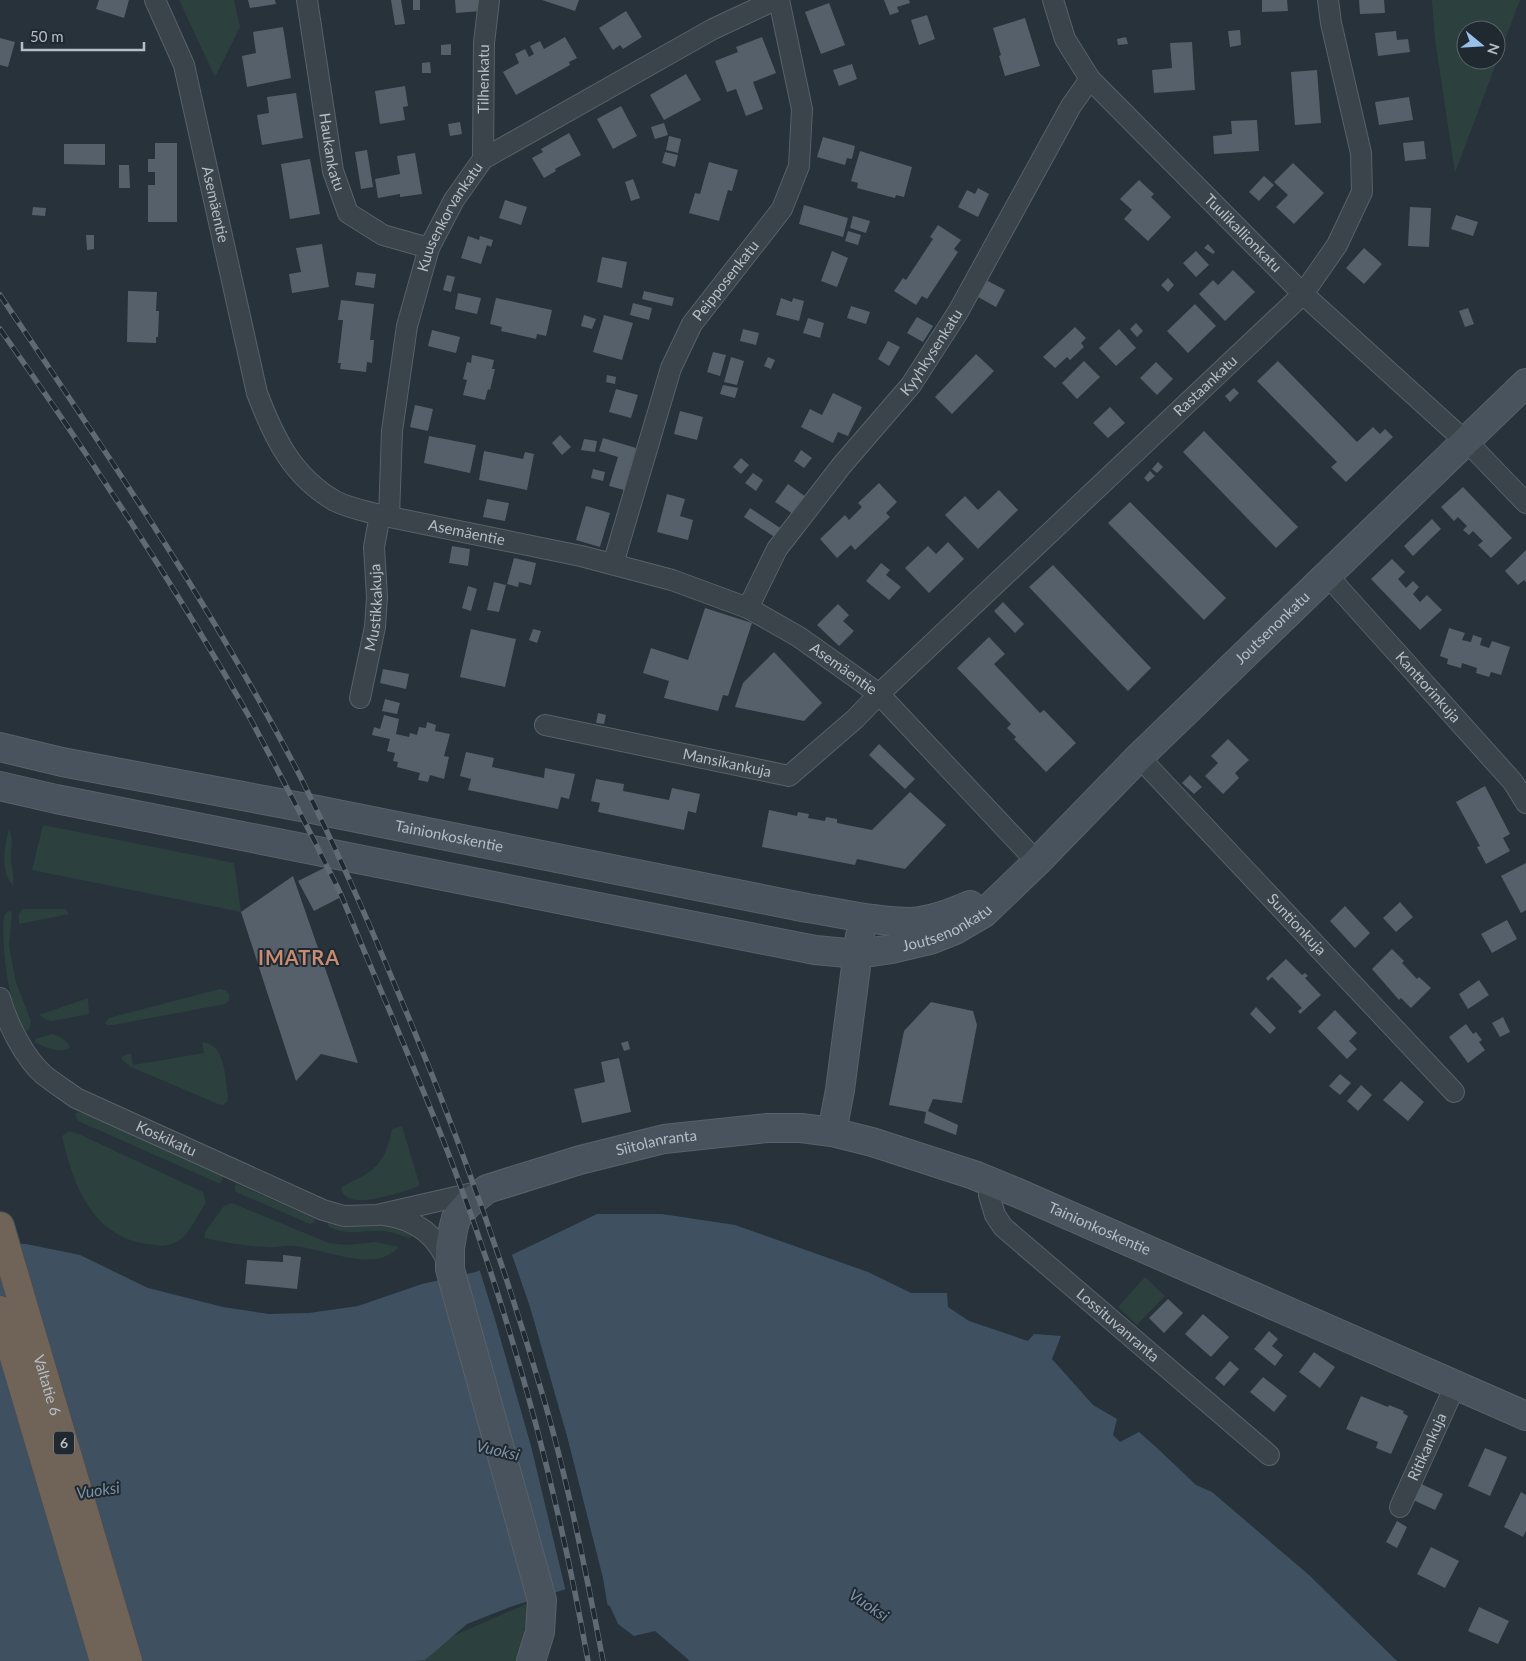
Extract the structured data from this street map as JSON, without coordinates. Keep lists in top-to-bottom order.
{
  "streets": {
    "highway": ["Valtatie 6", "6"],
    "main road": ["Joutsenonkatu", "Tainionkoskentie", "Siitolanranta"],
    "street": [
      "Tilhenkatu",
      "Haukankatu",
      "Asemäentie",
      "Kuusenkorvankatu",
      "Tuulikallionkatu",
      "Peipposenkatu",
      "Kyyhkysenkatu",
      "Rastaankatu",
      "Mustikkakuja",
      "Kanttorinkuja",
      "Mansikankuja",
      "Suntionkuja",
      "Koskikatu",
      "Lossituvanranta",
      "Ritikankuja"
    ]
  },
  "crossings": [
    ["Tilhenkatu", "Kuusenkorvankatu"],
    ["Haukankatu", "Kuusenkorvankatu"],
    ["Asemäentie", "Kuusenkorvankatu"],
    ["Asemäentie", "Peipposenkatu"],
    ["Asemäentie", "Kyyhkysenkatu"],
    ["Asemäentie", "Rastaankatu"],
    ["Asemäentie", "Mustikkakuja"],
    ["Asemäentie", "Joutsenonkatu"],
    ["Asemäentie", "Mansikankuja"],
    ["Kuusenkorvankatu", "Mustikkakuja"],
    ["Tuulikallionkatu", "Kyyhkysenkatu"],
    ["Tuulikallionkatu", "Rastaankatu"],
    ["Tuulikallionkatu", "Joutsenonkatu"],
    ["Rastaankatu", "Mansikankuja"],
    ["Joutsenonkatu", "Kanttorinkuja"],
    ["Joutsenonkatu", "Tainionkoskentie"],
    ["Joutsenonkatu", "Suntionkuja"],
    ["Tainionkoskentie", "Siitolanranta"],
    ["Tainionkoskentie", "Lossituvanranta"],
    ["Tainionkoskentie", "Ritikankuja"],
    ["Koskikatu", "Siitolanranta"]
  ],
  "districts": ["IMATRA"],
  "water": ["Vuoksi"],
  "scale_bar": "50 m",
  "north": "right"
}
